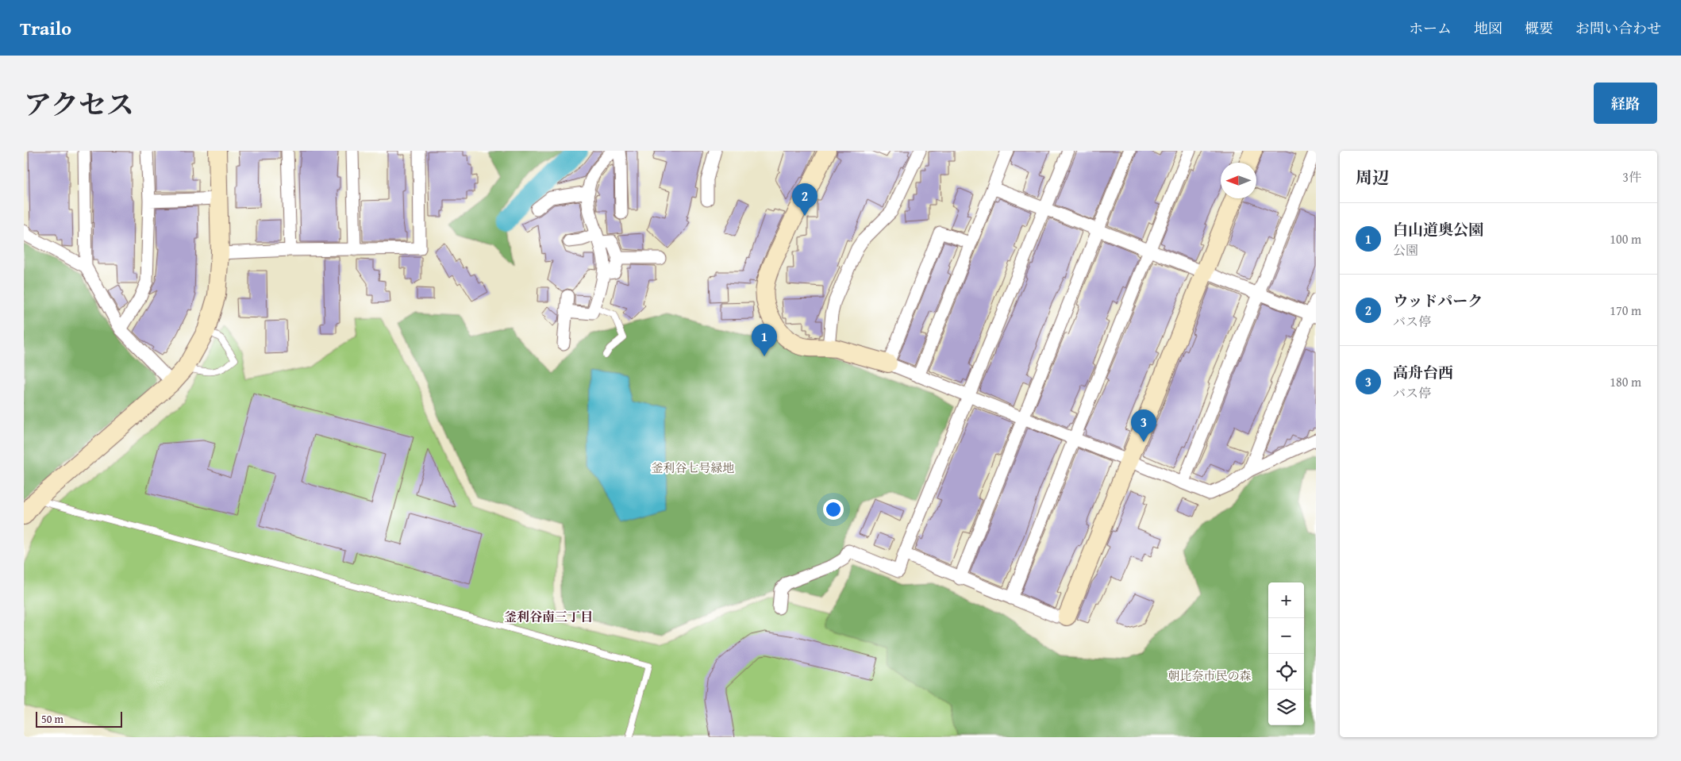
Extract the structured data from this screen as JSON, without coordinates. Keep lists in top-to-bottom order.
{
  "districts": ["釜利谷南三丁目"],
  "parks": ["釜利谷七号緑地", "朝比奈市民の森"],
  "scale_bar": "50 m",
  "north": "left",
  "page": {
    "header": "Trailo",
    "nav": [
      "ホーム",
      "地図",
      "概要",
      "お問い合わせ"
    ],
    "title": "アクセス",
    "buttons": "経路",
    "heading": ["周辺", "3件"],
    "pins": ["2", "1", "3"],
    "list": [
      {
        "mark": "1",
        "name": "白山道奥公園",
        "note": "公園",
        "value": "100 m"
      },
      {
        "mark": "2",
        "name": "ウッドパーク",
        "note": "バス停",
        "value": "170 m"
      },
      {
        "mark": "3",
        "name": "高舟台西",
        "note": "バス停",
        "value": "180 m"
      }
    ],
    "map_buttons": ["+", "−"],
    "scale": "50 m"
  }
}
